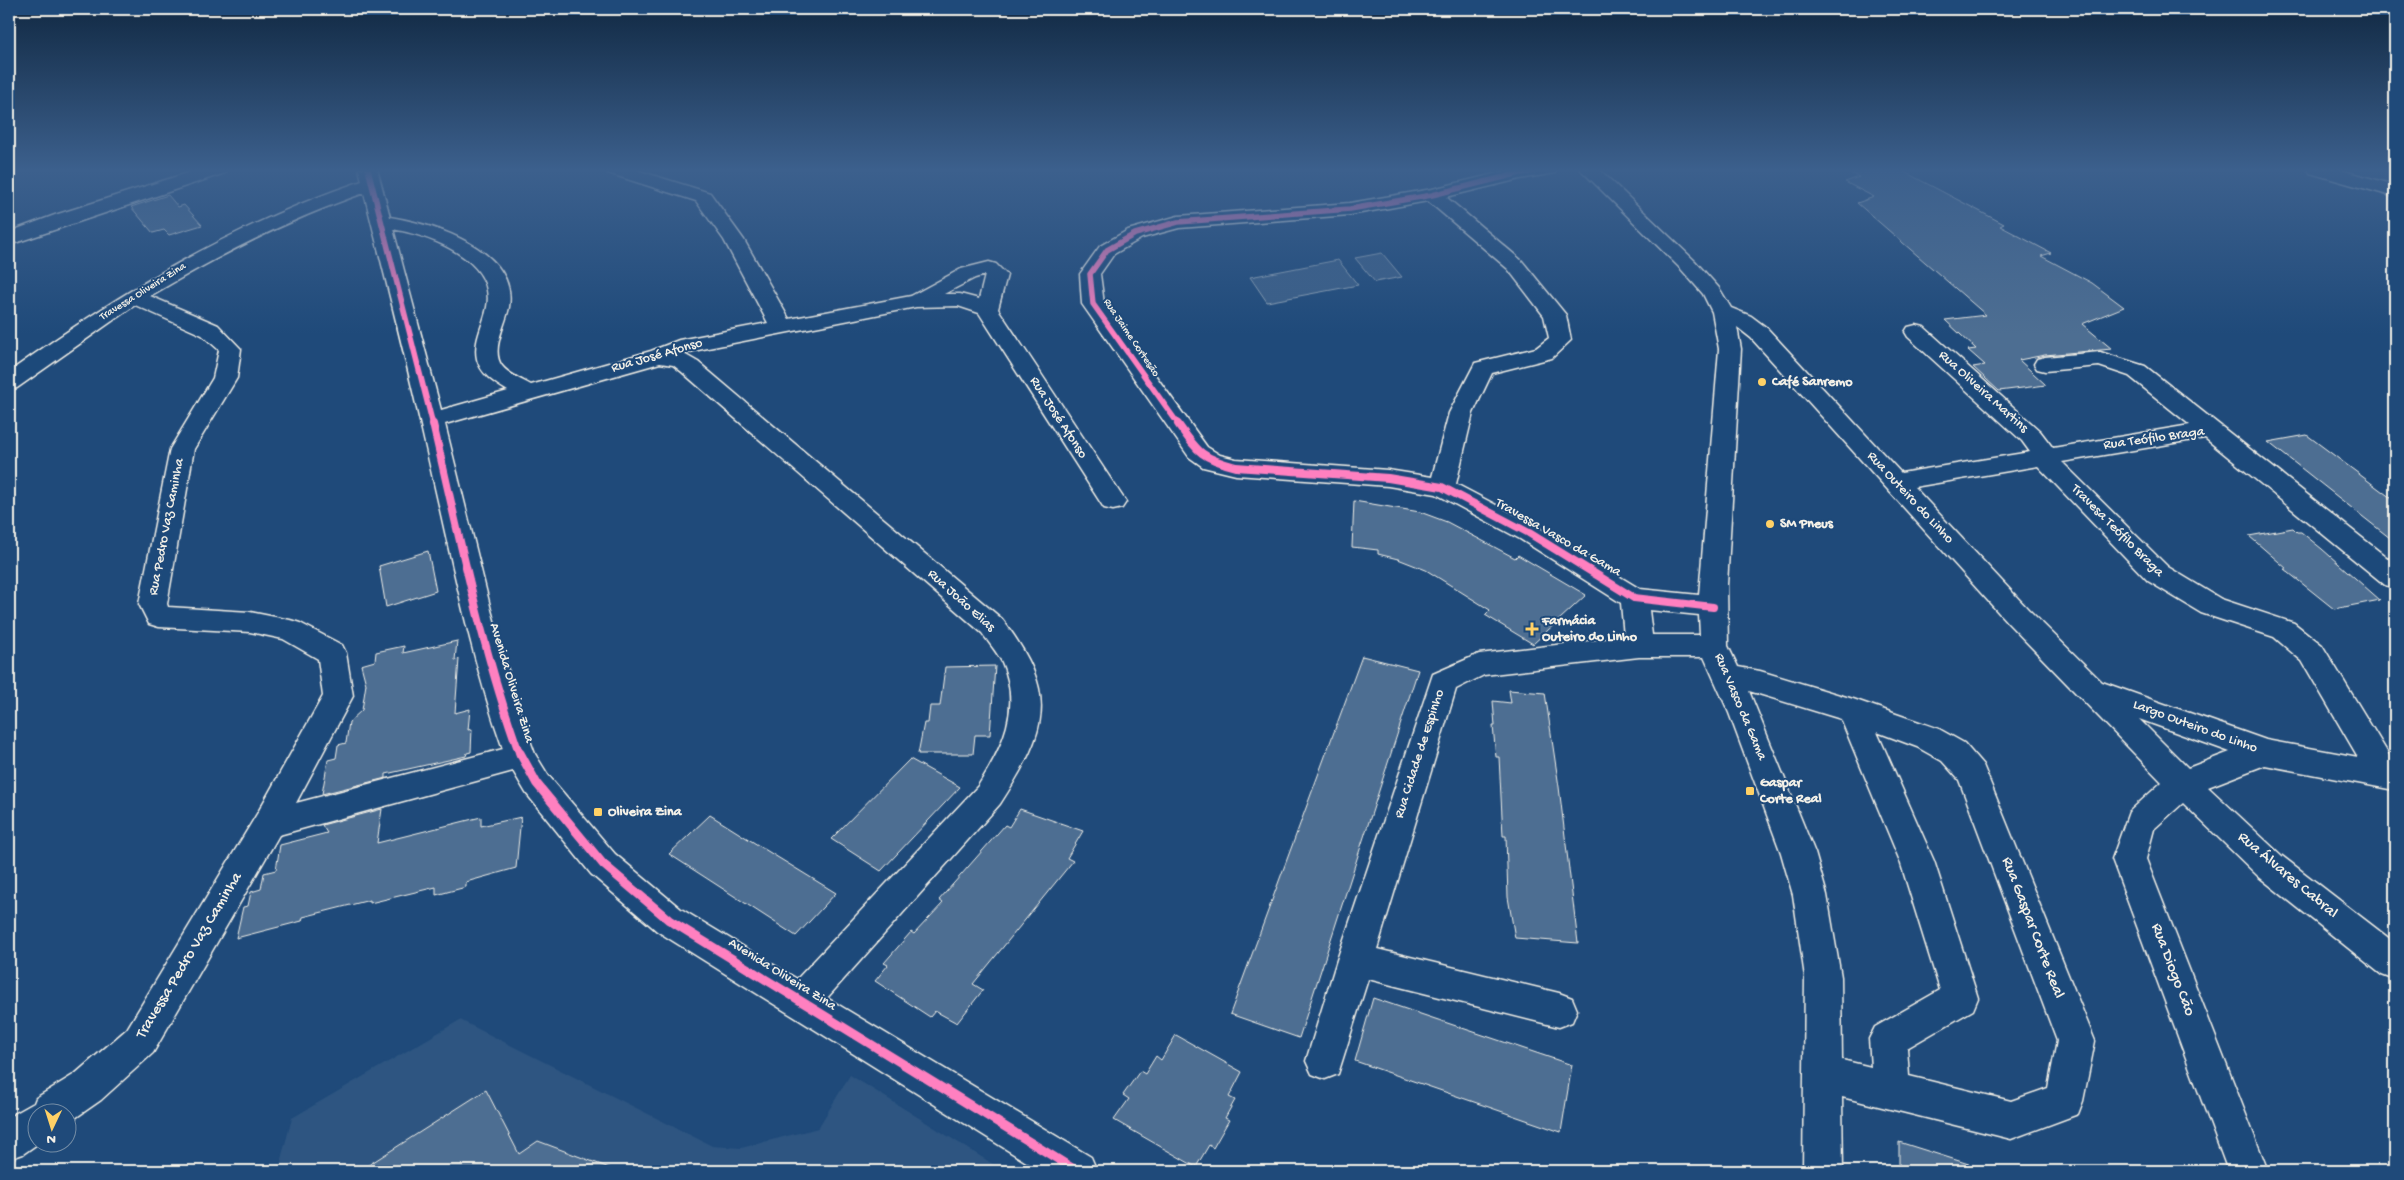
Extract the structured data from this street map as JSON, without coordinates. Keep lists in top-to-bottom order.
{
  "streets": {
    "street": [
      "Travessa Oliveira Zina",
      "Rua Jaime Cortesão",
      "Rua José Afonso",
      "Rua Oliveira Martins",
      "Rua Teófilo Braga",
      "Rua Outeiro do Linho",
      "Rua Pedro Vaz Caminha",
      "Travesa Teófilo Braga",
      "Travessa Vasco da Gama",
      "Rua João Elias",
      "Avenida Oliveira Zina",
      "Rua Vasco da Gama",
      "Largo Outeiro do Linho",
      "Rua Cidade de Espinho",
      "Rua Álvares Cabral",
      "Rua Gaspar Corte Real",
      "Travessa Pedro Vaz Caminha",
      "Rua Diogo Cão"
    ]
  },
  "crossings": [
    ["Travessa Oliveira Zina", "Rua Pedro Vaz Caminha"],
    ["Rua Jaime Cortesão", "Travessa Vasco da Gama"],
    ["Rua José Afonso", "Rua João Elias"],
    ["Rua José Afonso", "Avenida Oliveira Zina"],
    ["Rua Oliveira Martins", "Rua Teófilo Braga"],
    ["Rua Oliveira Martins", "Travesa Teófilo Braga"],
    ["Rua Teófilo Braga", "Rua Outeiro do Linho"],
    ["Rua Teófilo Braga", "Travesa Teófilo Braga"],
    ["Rua Outeiro do Linho", "Rua Vasco da Gama"],
    ["Rua Outeiro do Linho", "Largo Outeiro do Linho"],
    ["Rua Pedro Vaz Caminha", "Travessa Pedro Vaz Caminha"],
    ["Rua João Elias", "Avenida Oliveira Zina"],
    ["Rua Vasco da Gama", "Rua Cidade de Espinho"],
    ["Rua Vasco da Gama", "Rua Gaspar Corte Real"],
    ["Largo Outeiro do Linho", "Rua Álvares Cabral"],
    ["Largo Outeiro do Linho", "Rua Diogo Cão"],
    ["Rua Álvares Cabral", "Rua Diogo Cão"]
  ],
  "places": {
    "other": ["Café Sanremo", "SM Pneus"],
    "health": ["Farmácia Outeiro do Linho"],
    "transit": ["Gaspar Corte Real", "Oliveira Zina"]
  },
  "north": "bottom"
}
